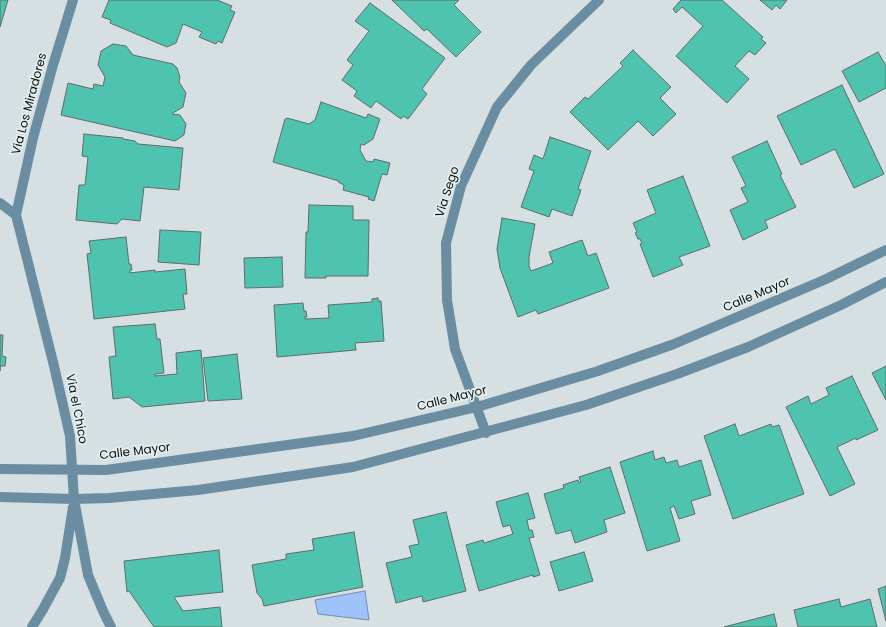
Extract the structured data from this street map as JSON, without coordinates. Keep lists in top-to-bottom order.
{
  "streets": {
    "street": [
      "Via Los Miradores",
      "Via Sego",
      "Calle Mayor",
      "Via el Chico"
    ]
  },
  "crossings": [
    ["Via Los Miradores", "Via el Chico"],
    ["Via Sego", "Calle Mayor"],
    ["Calle Mayor", "Via el Chico"]
  ]
}
